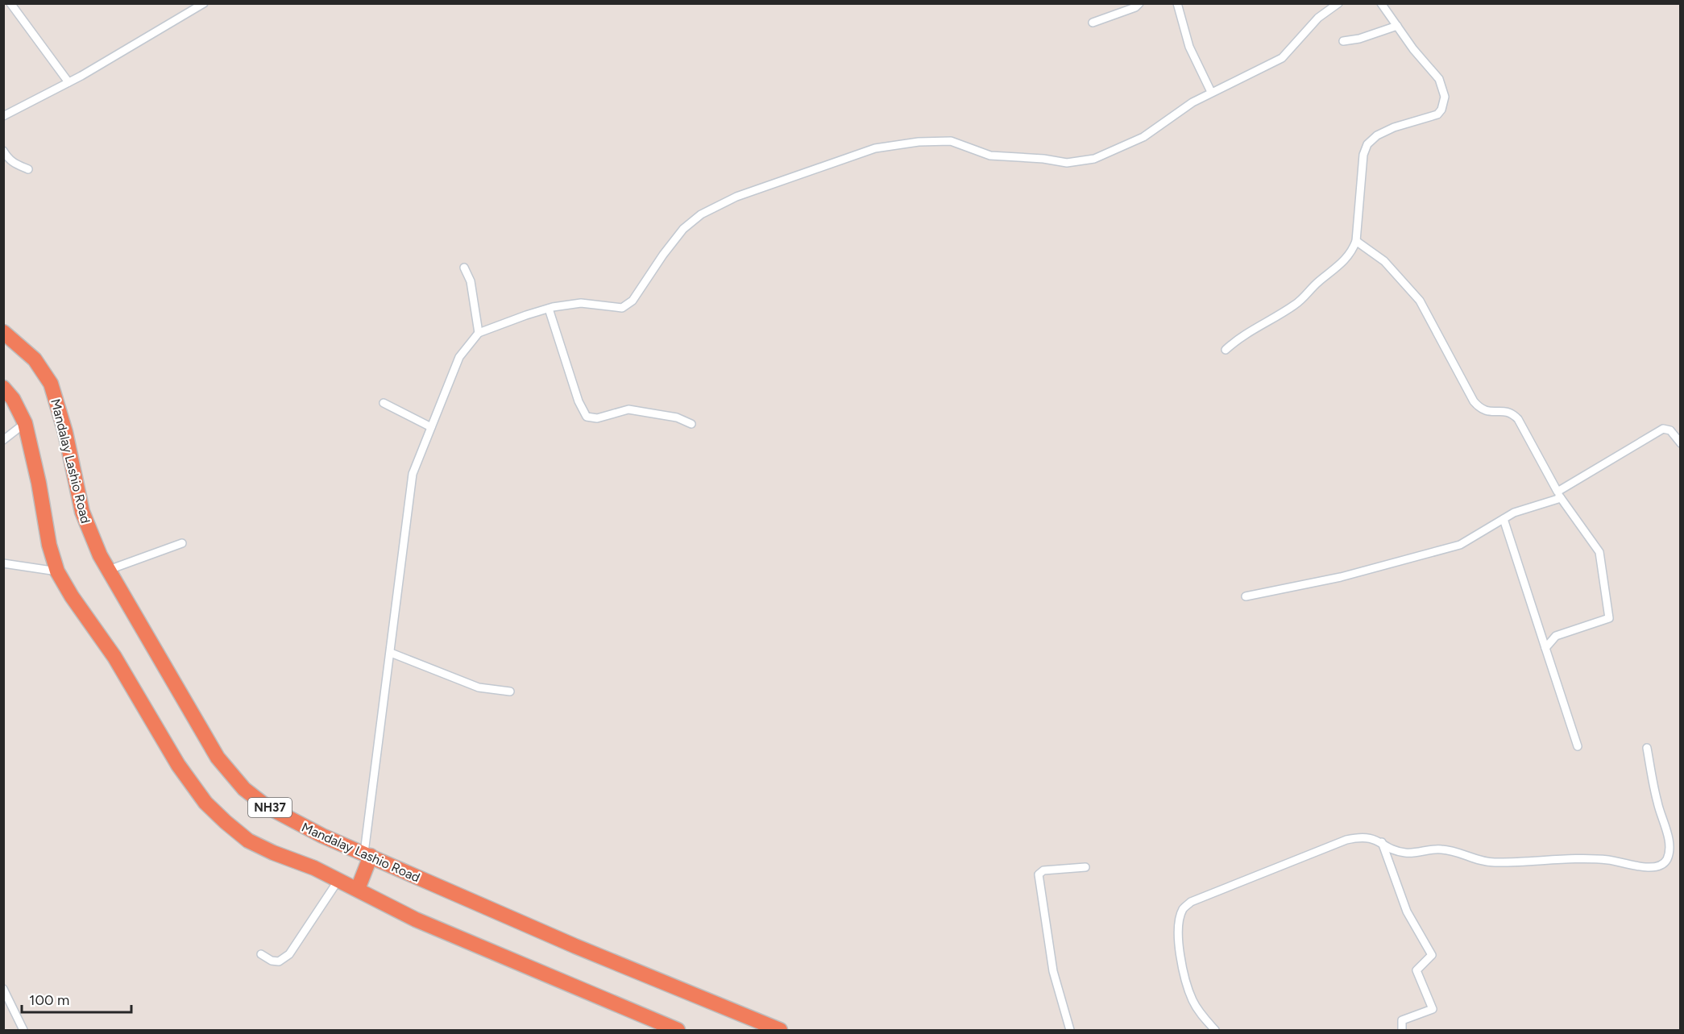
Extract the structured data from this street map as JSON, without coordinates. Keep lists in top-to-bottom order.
{
  "streets": {
    "highway": ["Mandalay Lashio Road", "NH37"]
  },
  "scale_bar": "100 m"
}
